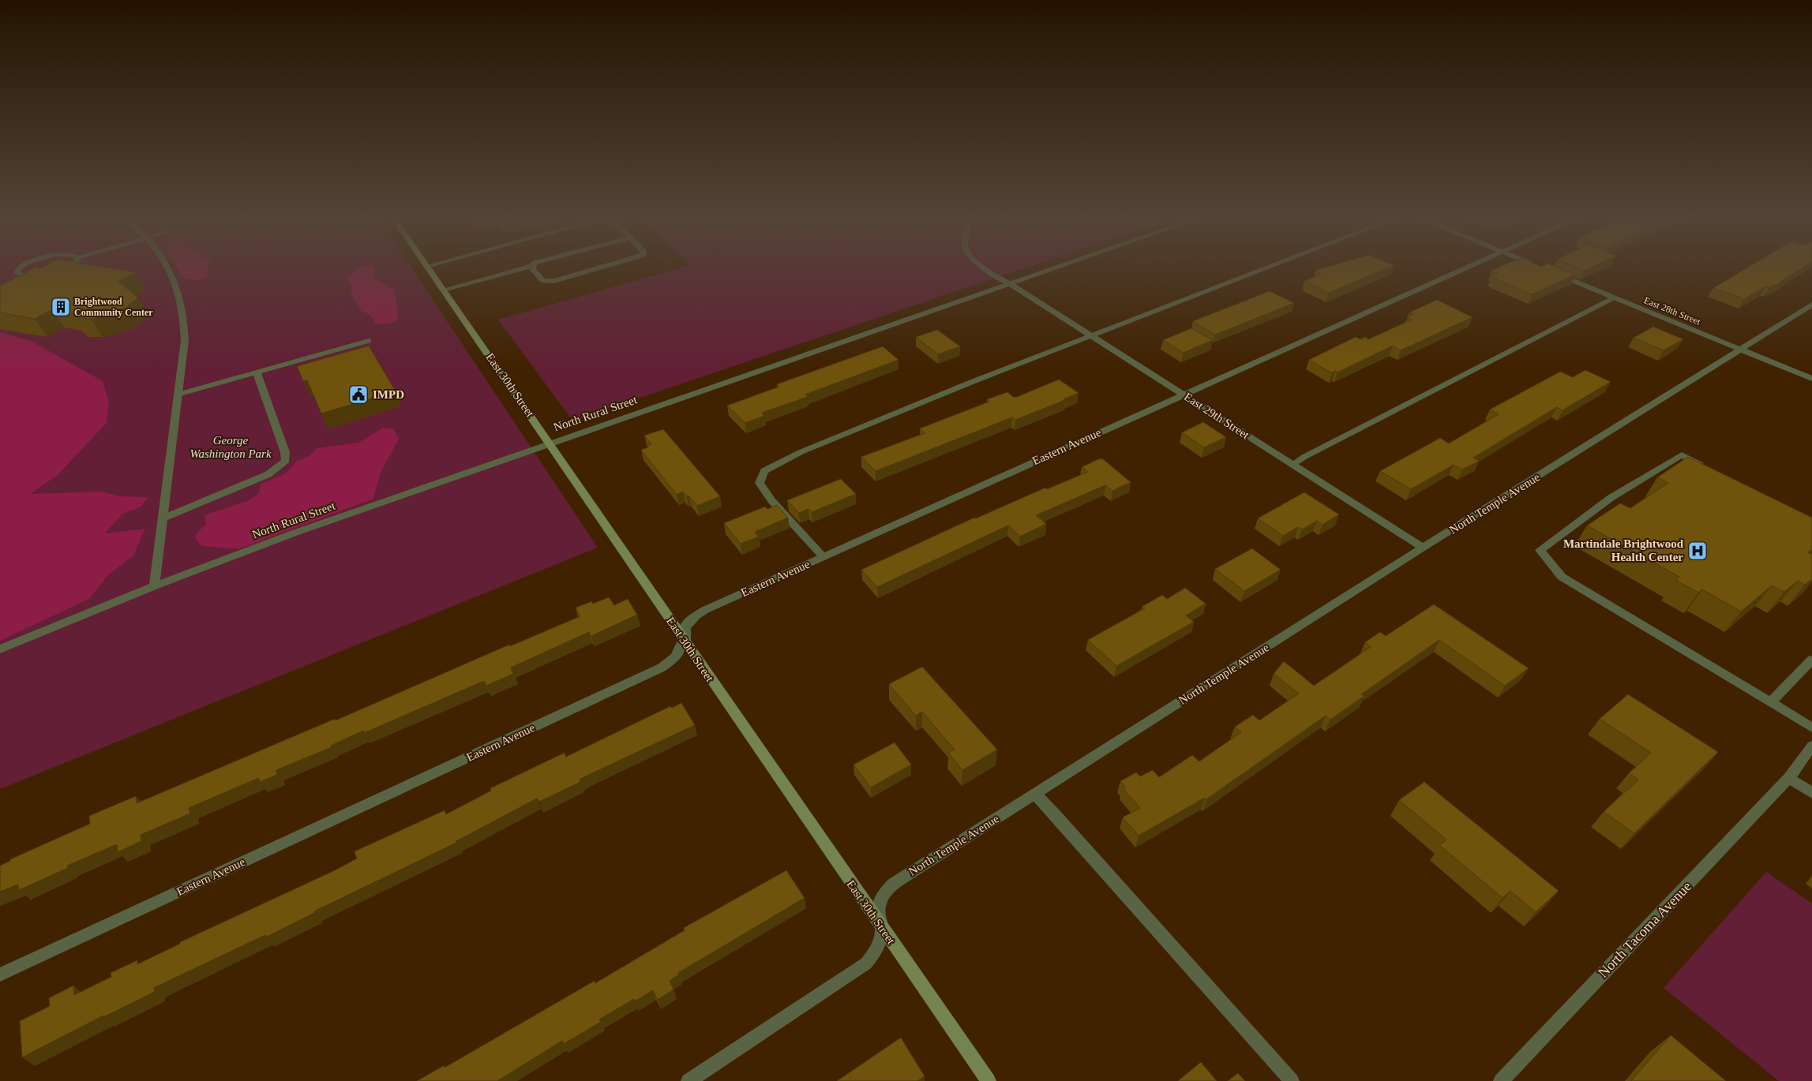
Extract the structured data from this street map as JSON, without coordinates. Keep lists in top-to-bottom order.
{
  "streets": {
    "main road": ["East 30th Street"],
    "street": [
      "East 28th Street",
      "North Rural Street",
      "East 29th Street",
      "Eastern Avenue",
      "North Temple Avenue",
      "North Tacoma Avenue"
    ]
  },
  "crossings": [
    ["East 28th Street", "North Temple Avenue"],
    ["East 30th Street", "North Rural Street"],
    ["East 30th Street", "Eastern Avenue"],
    ["East 30th Street", "North Temple Avenue"],
    ["North Rural Street", "East 29th Street"],
    ["East 29th Street", "Eastern Avenue"],
    ["East 29th Street", "North Temple Avenue"]
  ],
  "parks": ["George Washington Park"],
  "places": {
    "building": ["Brightwood Community Center"],
    "public building": ["IMPD"],
    "hospital": ["Martindale Brightwood Health Center"]
  }
}
